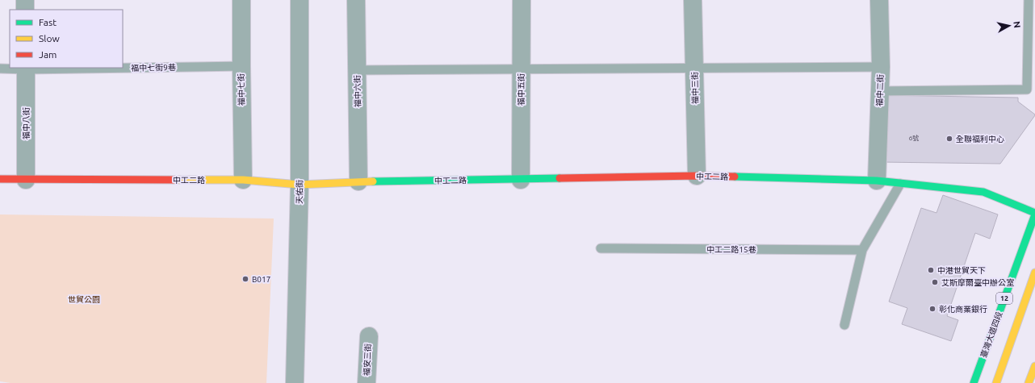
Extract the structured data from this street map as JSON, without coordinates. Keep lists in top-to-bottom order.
{
  "streets": {
    "street": [
      "福中三街",
      "福中七街",
      "福中五街",
      "福中二街",
      "福中六街",
      "福中八街",
      "中工二路",
      "天佑街",
      "12",
      "臺灣大道四段",
      "福安三街"
    ],
    "lane": ["福中七街9巷", "中工二路15巷"]
  },
  "crossings": [
    ["福中七街9巷", "福中七街"],
    ["福中七街9巷", "福中八街"],
    ["福中三街", "中工二路"],
    ["福中七街", "中工二路"],
    ["福中五街", "中工二路"],
    ["福中二街", "中工二路"],
    ["福中六街", "中工二路"],
    ["福中八街", "中工二路"],
    ["中工二路", "天佑街"],
    ["中工二路", "臺灣大道四段"]
  ],
  "parks": ["世貿公園"],
  "places": [
    "全聯福利中心",
    "中港世貿天下",
    "B017",
    "艾斯摩爾臺中辦公室",
    "彰化商業銀行"
  ],
  "house_numbers": ["6號"],
  "legend": ["Fast", "Slow", "Jam"],
  "north": "right"
}
